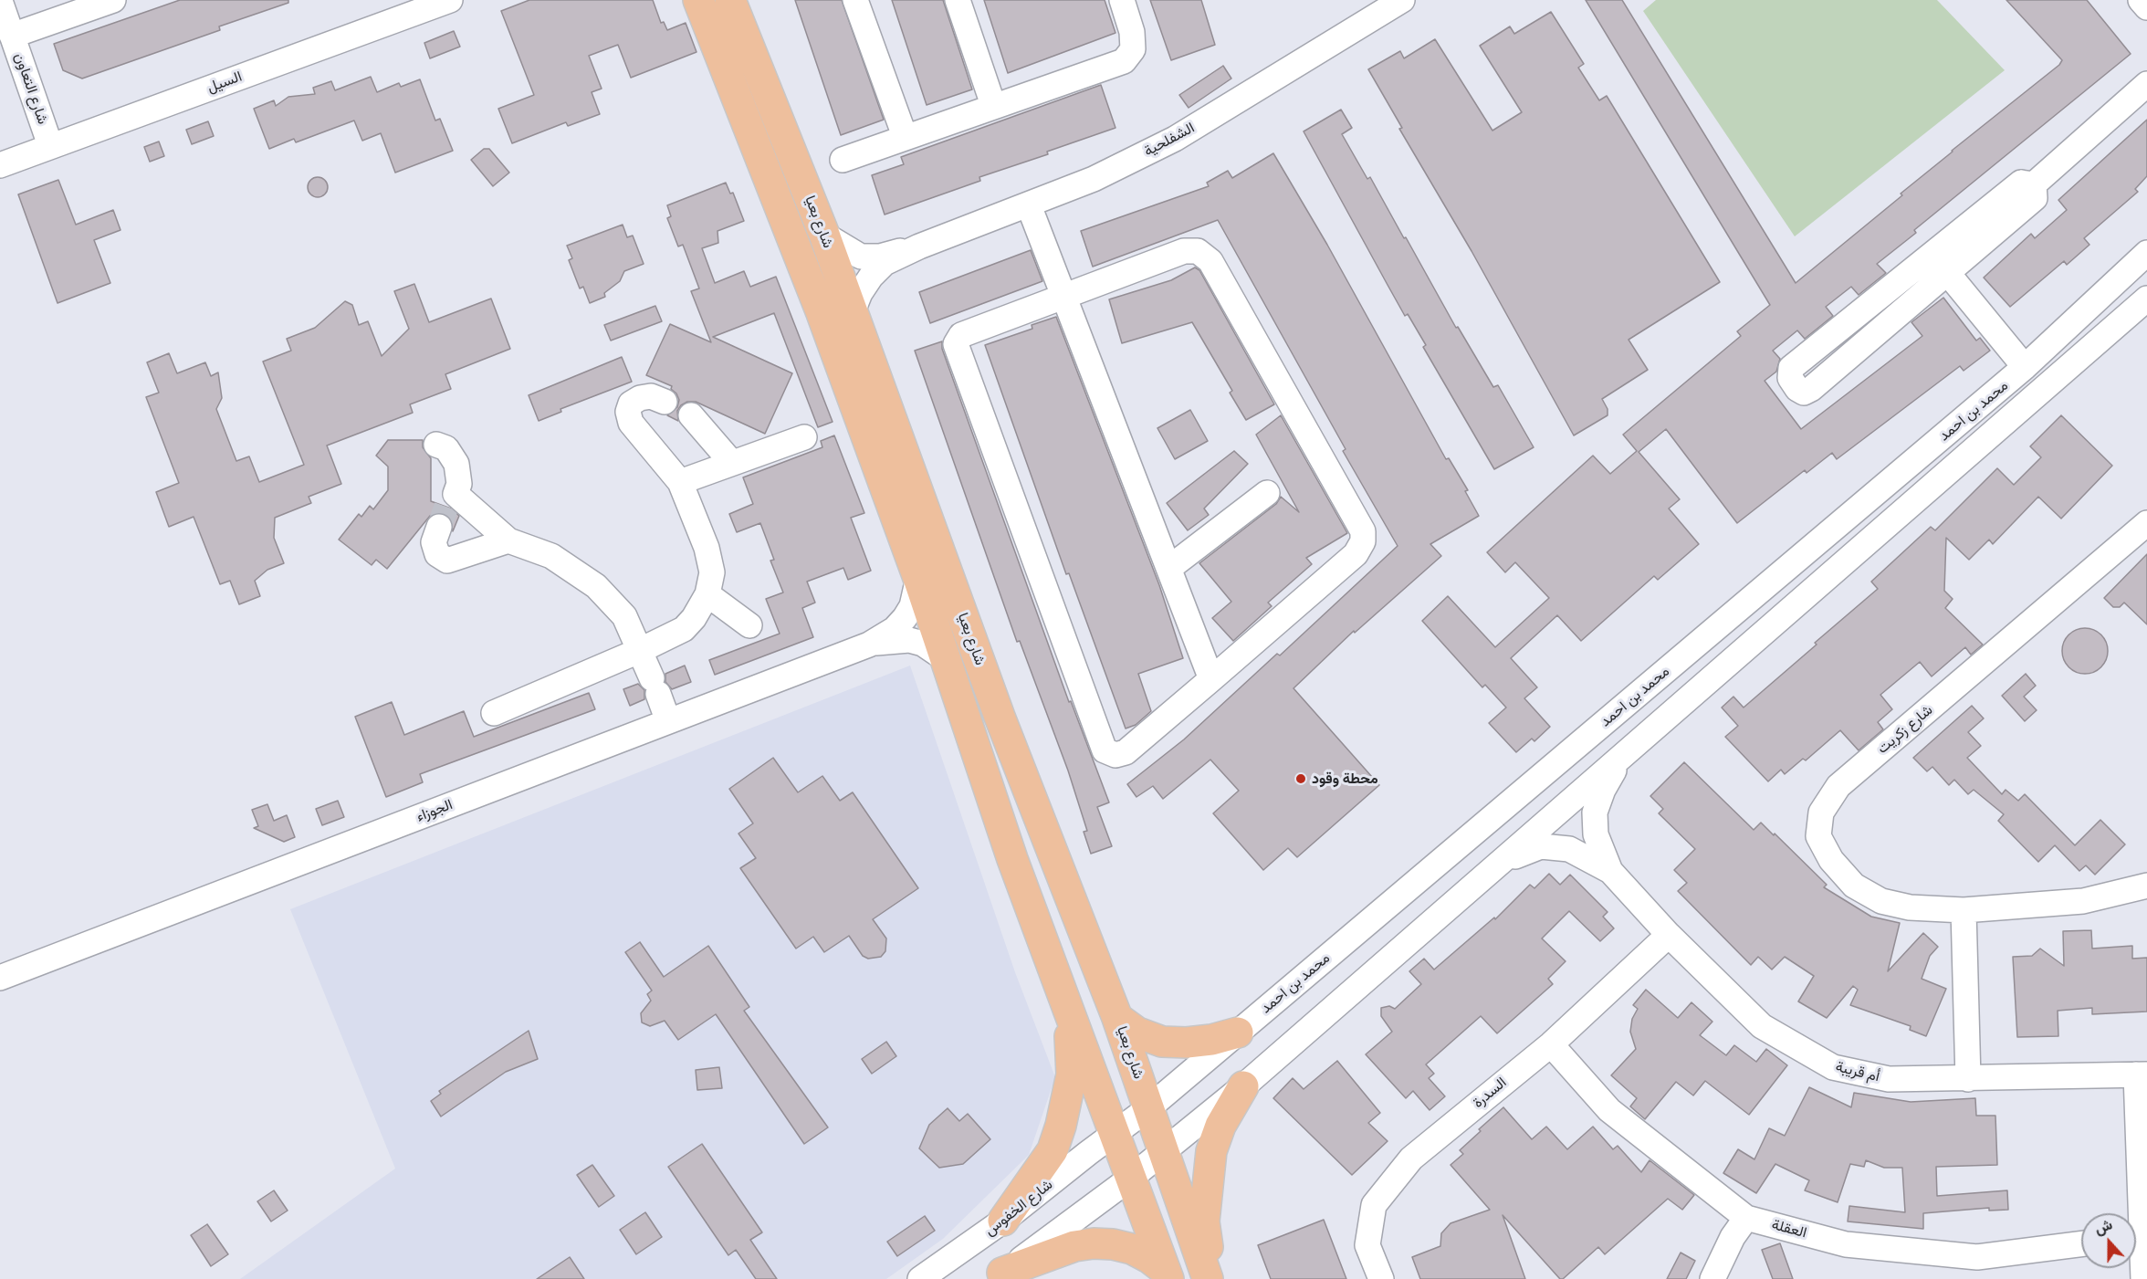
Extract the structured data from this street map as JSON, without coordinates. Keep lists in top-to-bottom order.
{
  "streets": {
    "main road": ["شارع بعيا"],
    "street": [
      "السيل",
      "شارع التعاون",
      "الشفلحية",
      "محمد بن احمد",
      "شارع زكريت",
      "الجوزاء",
      "أم قريبة",
      "السدرة",
      "شارع الخفوس",
      "العقلة"
    ]
  },
  "crossings": [
    ["السيل", "شارع التعاون"],
    ["الشفلحية", "شارع بعيا"],
    ["شارع بعيا", "محمد بن احمد"],
    ["شارع بعيا", "شارع الخفوس"],
    ["محمد بن احمد", "أم قريبة"],
    ["محمد بن احمد", "شارع الخفوس"],
    ["أم قريبة", "السدرة"],
    ["السدرة", "العقلة"]
  ],
  "places": ["محطة وقود"],
  "north": "top"
}
